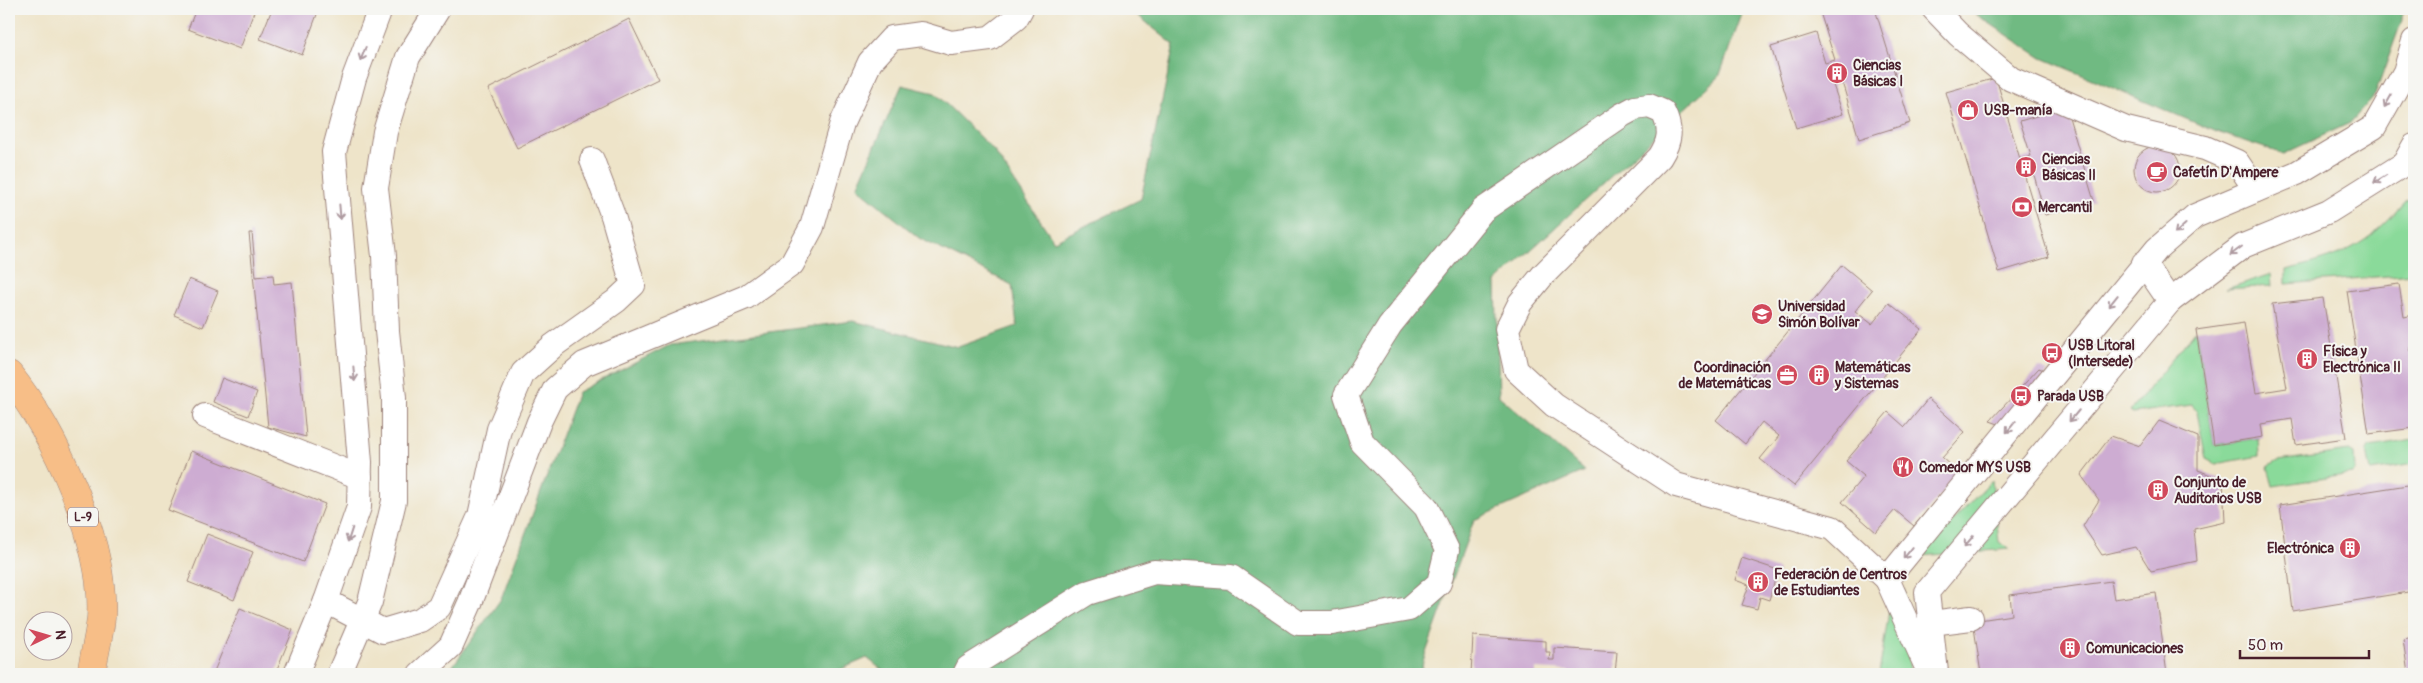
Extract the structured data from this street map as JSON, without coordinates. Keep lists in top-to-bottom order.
{
  "streets": {
    "main road": ["L-9"]
  },
  "places": {
    "building": [
      "Ciencias Básicas I",
      "Ciencias Básicas II",
      "Física y Electrónica II",
      "Matemáticas y Sistemas",
      "Conjunto de Auditorios USB",
      "Electrónica",
      "Federación de Centros de Estudiantes",
      "Comunicaciones"
    ],
    "shop": ["USB-manía"],
    "cafe": ["Cafetín D'Ampere"],
    "bank": ["Mercantil"],
    "school or university": ["Universidad Simón Bolívar"],
    "bus stop": ["USB Litoral (Intersede)", "Parada USB"],
    "office": ["Coordinación de Matemáticas"],
    "restaurant": ["Comedor MYS USB"]
  },
  "scale_bar": "50 m",
  "north": "right"
}
